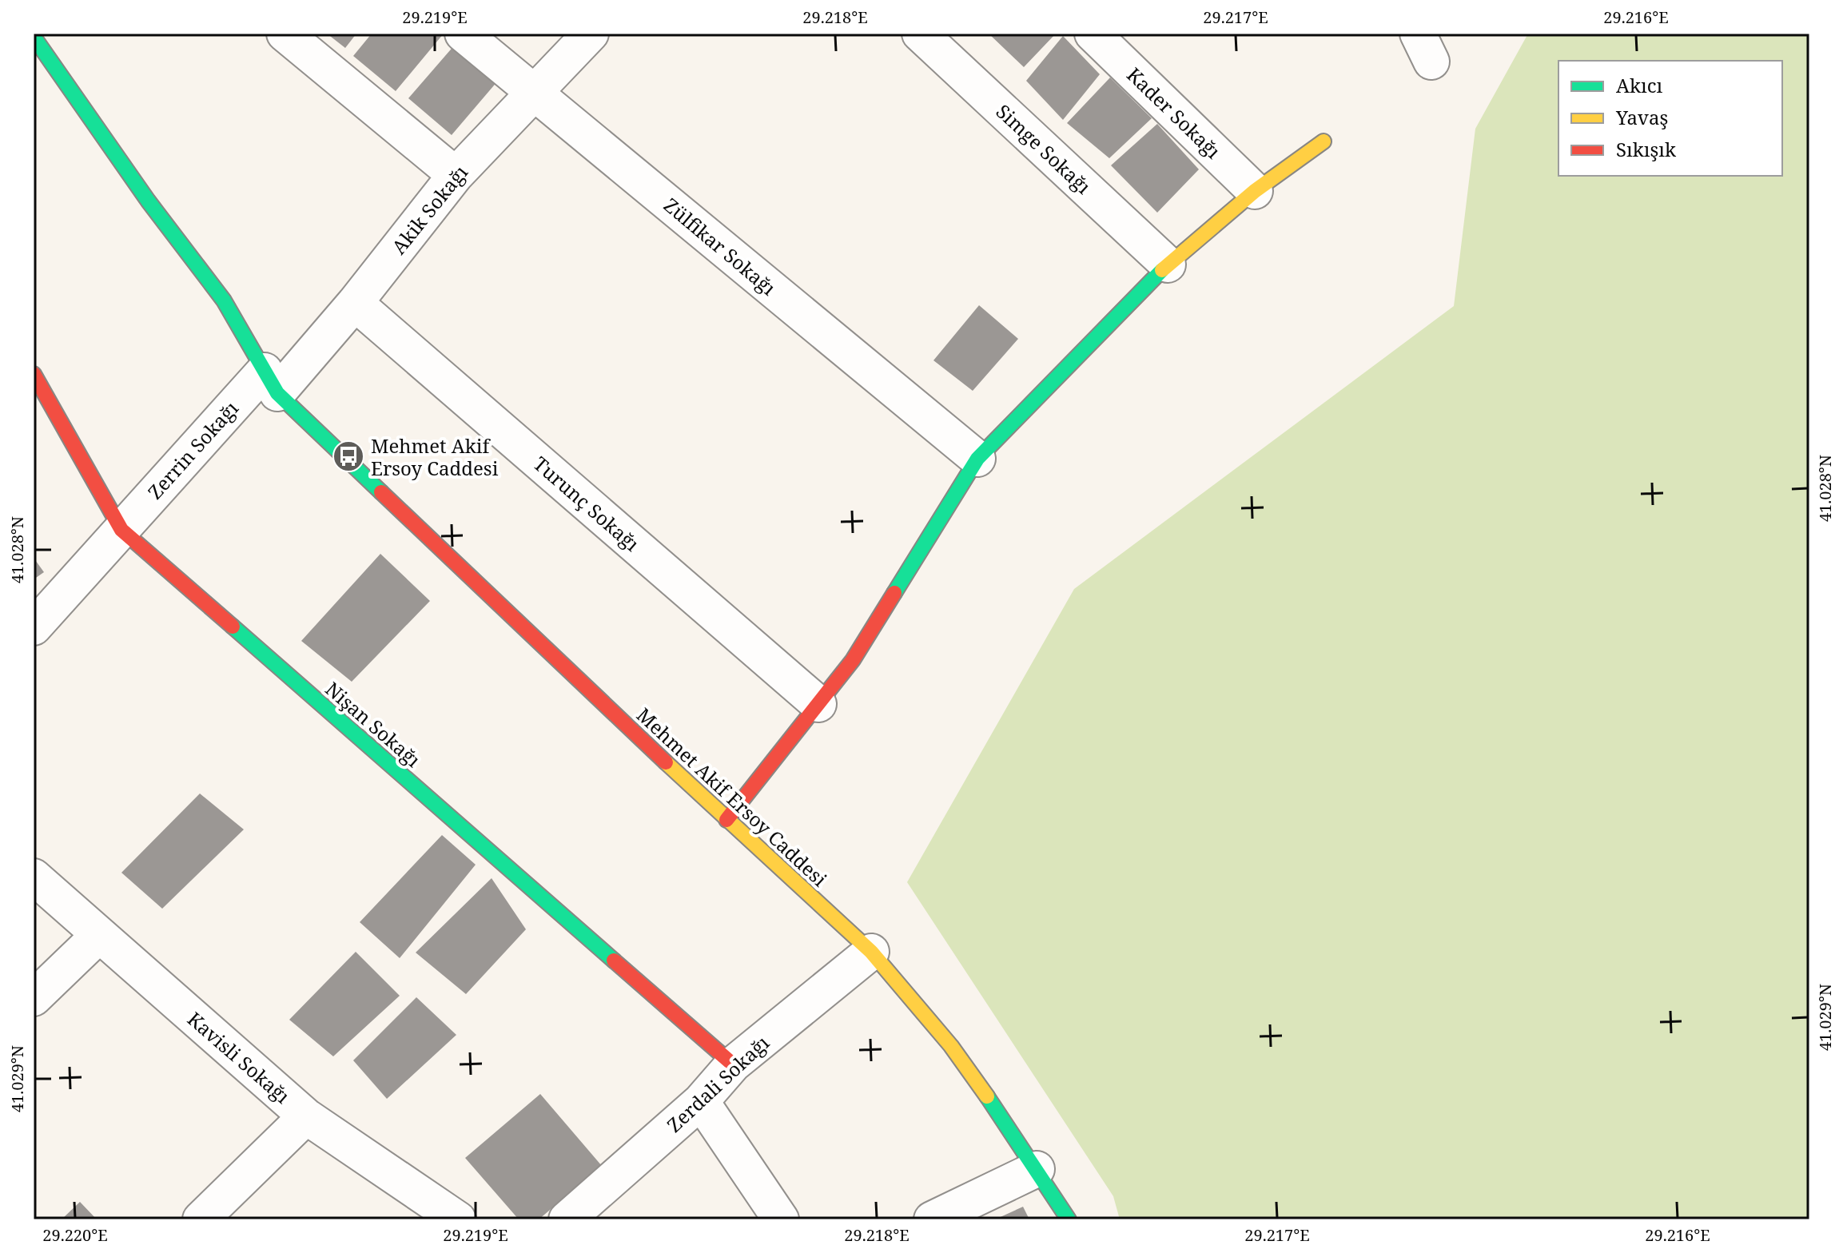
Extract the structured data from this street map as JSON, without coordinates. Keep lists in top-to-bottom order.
{
  "streets": {
    "street": [
      "Kader Sokağı",
      "Simge Sokağı",
      "Akik Sokağı",
      "Zülfikar Sokağı",
      "Zerrin Sokağı",
      "Turunç Sokağı",
      "Nişan Sokağı",
      "Mehmet Akif Ersoy Caddesi",
      "Kavisli Sokağı",
      "Zerdali Sokağı"
    ]
  },
  "crossings": [
    ["Akik Sokağı", "Zülfikar Sokağı"],
    ["Akik Sokağı", "Zerrin Sokağı"],
    ["Akik Sokağı", "Turunç Sokağı"],
    ["Akik Sokağı", "Mehmet Akif Ersoy Caddesi"],
    ["Zerrin Sokağı", "Nişan Sokağı"],
    ["Zerrin Sokağı", "Mehmet Akif Ersoy Caddesi"],
    ["Nişan Sokağı", "Zerdali Sokağı"],
    ["Mehmet Akif Ersoy Caddesi", "Zerdali Sokağı"]
  ],
  "places": {
    "bus stop": ["Mehmet Akif Ersoy Caddesi"]
  },
  "legend": ["Akıcı", "Yavaş", "Sıkışık"],
  "coordinates": [
    "29.219°E",
    "29.218°E",
    "29.217°E",
    "29.216°E",
    "41.028°N",
    "41.029°N",
    "29.220°E"
  ]
}
